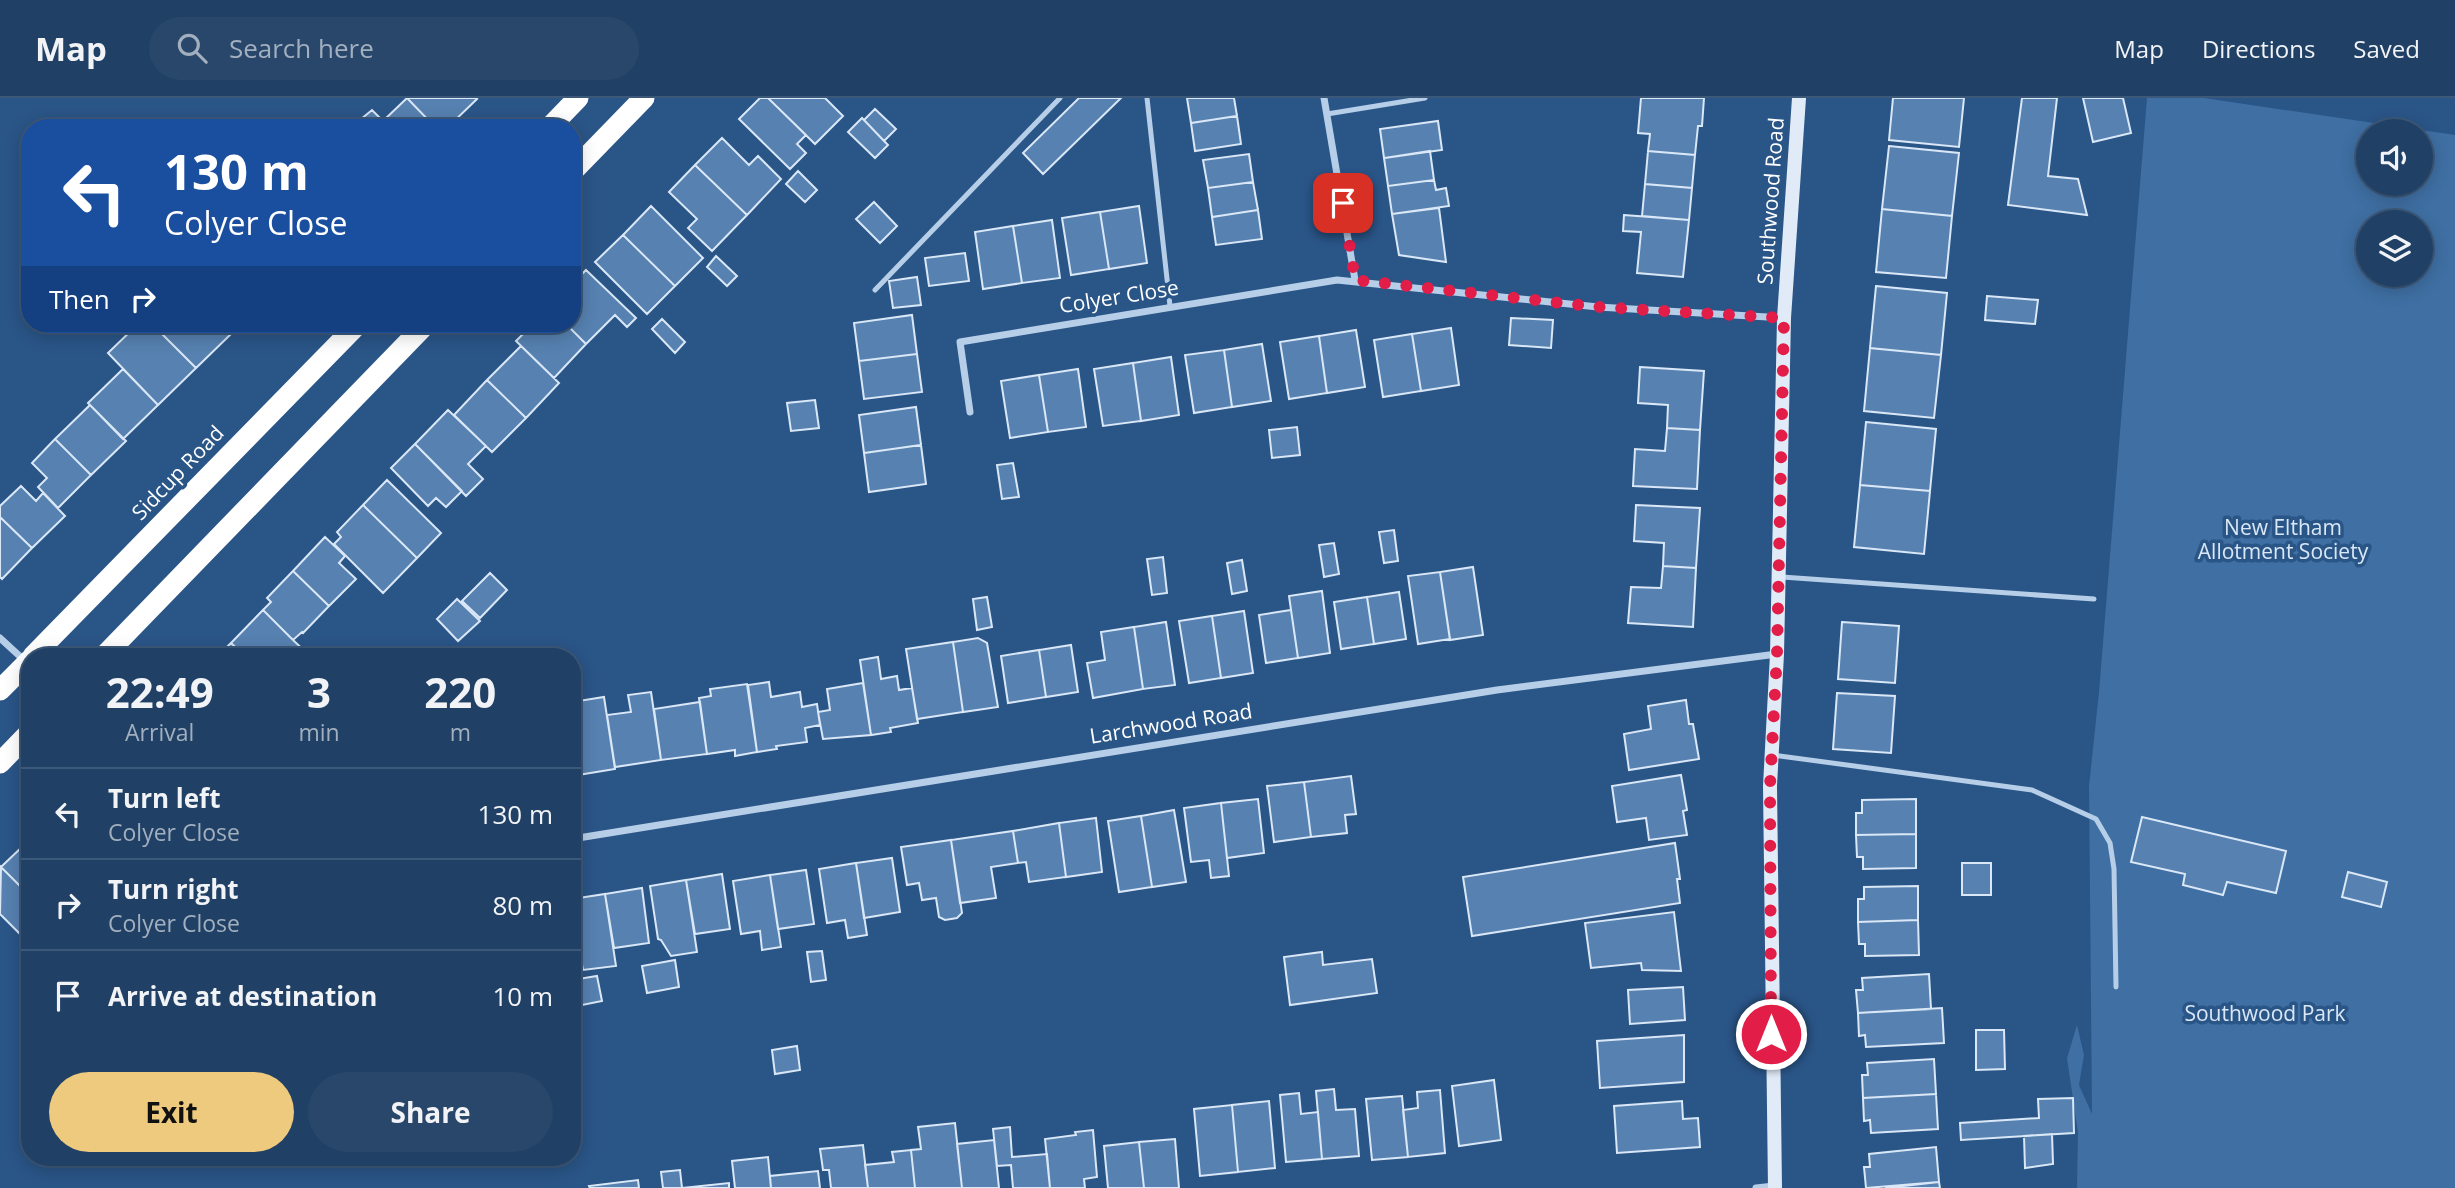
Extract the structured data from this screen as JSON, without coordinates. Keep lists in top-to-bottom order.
{
  "streets": {
    "highway": ["Sidcup Road"],
    "street": ["Southwood Road", "Colyer Close", "Larchwood Road"]
  },
  "crossings": [
    ["Southwood Road", "Colyer Close"],
    ["Southwood Road", "Larchwood Road"]
  ],
  "parks": ["New Eltham Allotment Society", "Southwood Park"],
  "page": {
    "header": "Map",
    "search": "Search here",
    "nav": ["Map", "Directions", "Saved"],
    "turn": ["130 m", "Colyer Close"],
    "then": "Then",
    "eta": [
      "22:49",
      "Arrival",
      "3",
      "min",
      "220",
      "m"
    ],
    "list": [
      {
        "name": "Turn left",
        "note": "Colyer Close",
        "value": "130 m"
      },
      {
        "name": "Turn right",
        "note": "Colyer Close",
        "value": "80 m"
      },
      {
        "name": "Arrive at destination",
        "value": "10 m"
      }
    ],
    "buttons": ["Exit", "Share"]
  }
}
